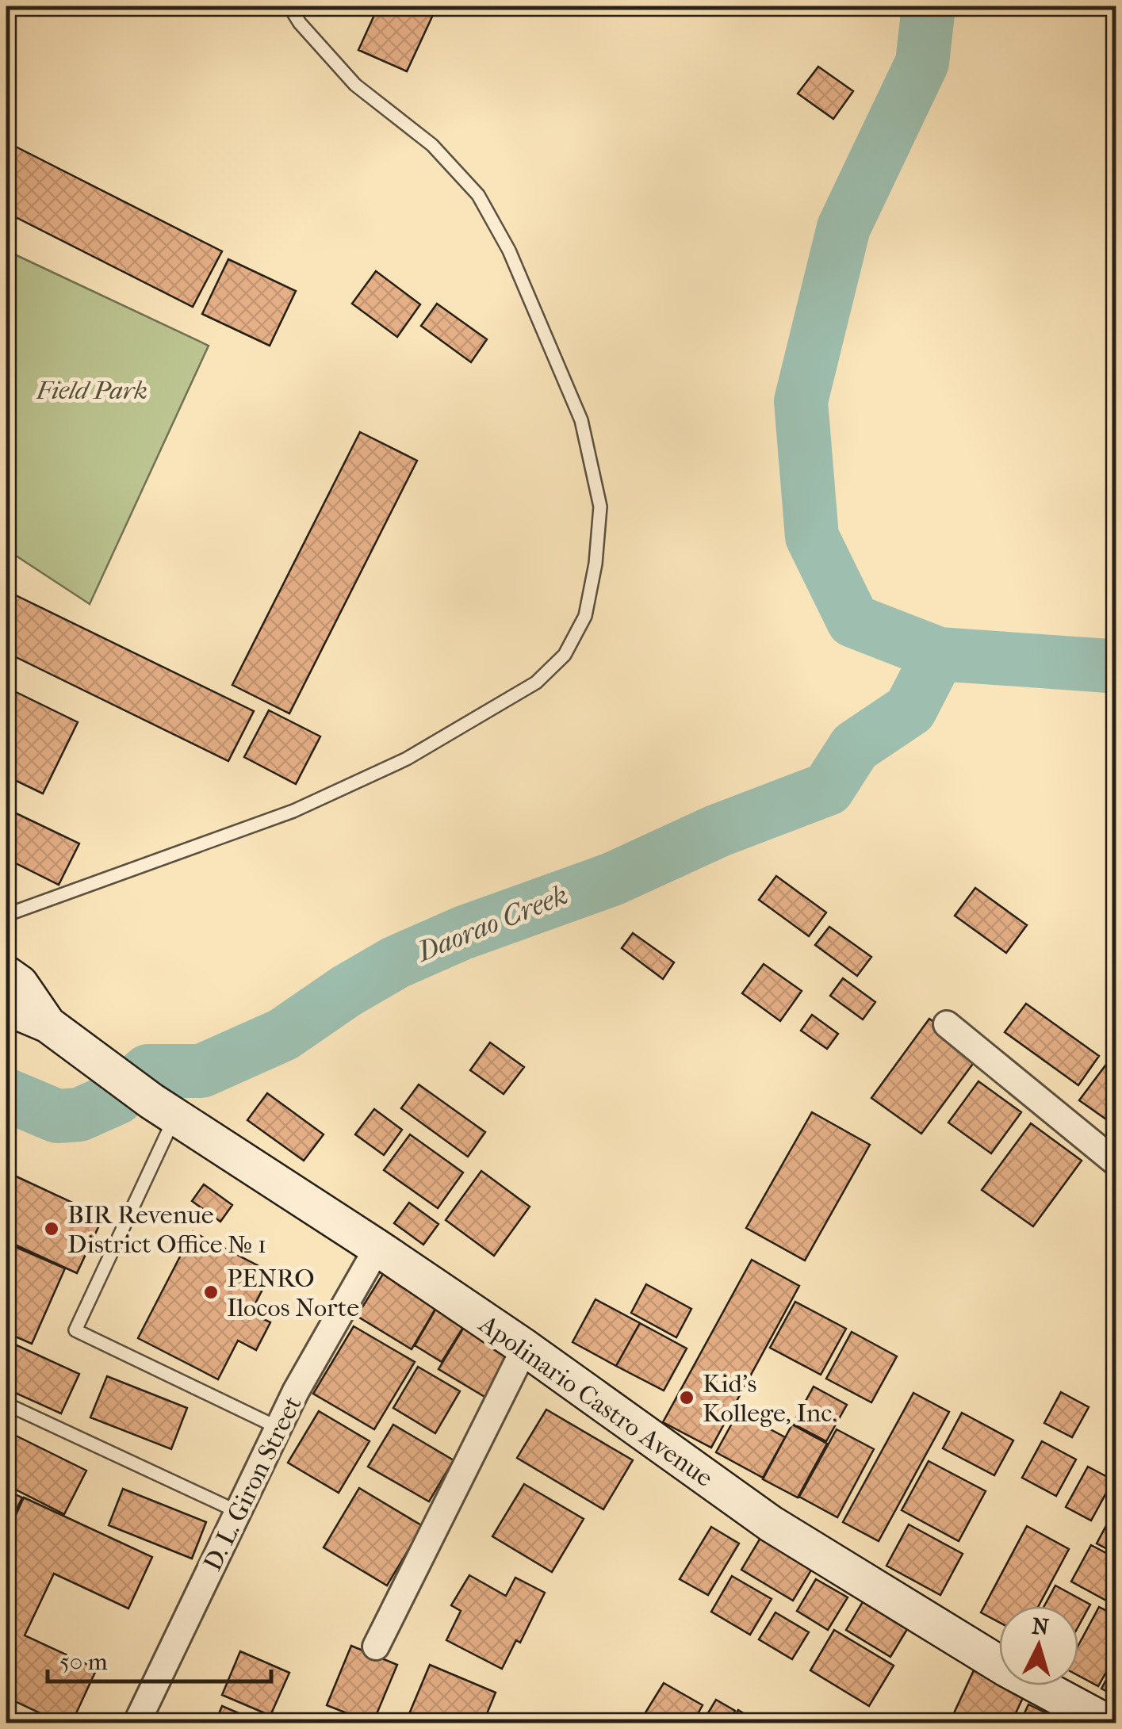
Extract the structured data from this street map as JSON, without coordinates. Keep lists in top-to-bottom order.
{
  "streets": {
    "main road": ["Apolinario Castro Avenue"],
    "street": ["D. L. Giron Street"]
  },
  "crossings": [
    ["Apolinario Castro Avenue", "D. L. Giron Street"]
  ],
  "water": ["Daorao Creek"],
  "parks": ["Field Park"],
  "places": ["BIR Revenue District Office № 1", "PENRO Ilocos Norte", "Kid's Kollege, Inc."],
  "scale_bar": "50 m",
  "north": "top"
}
